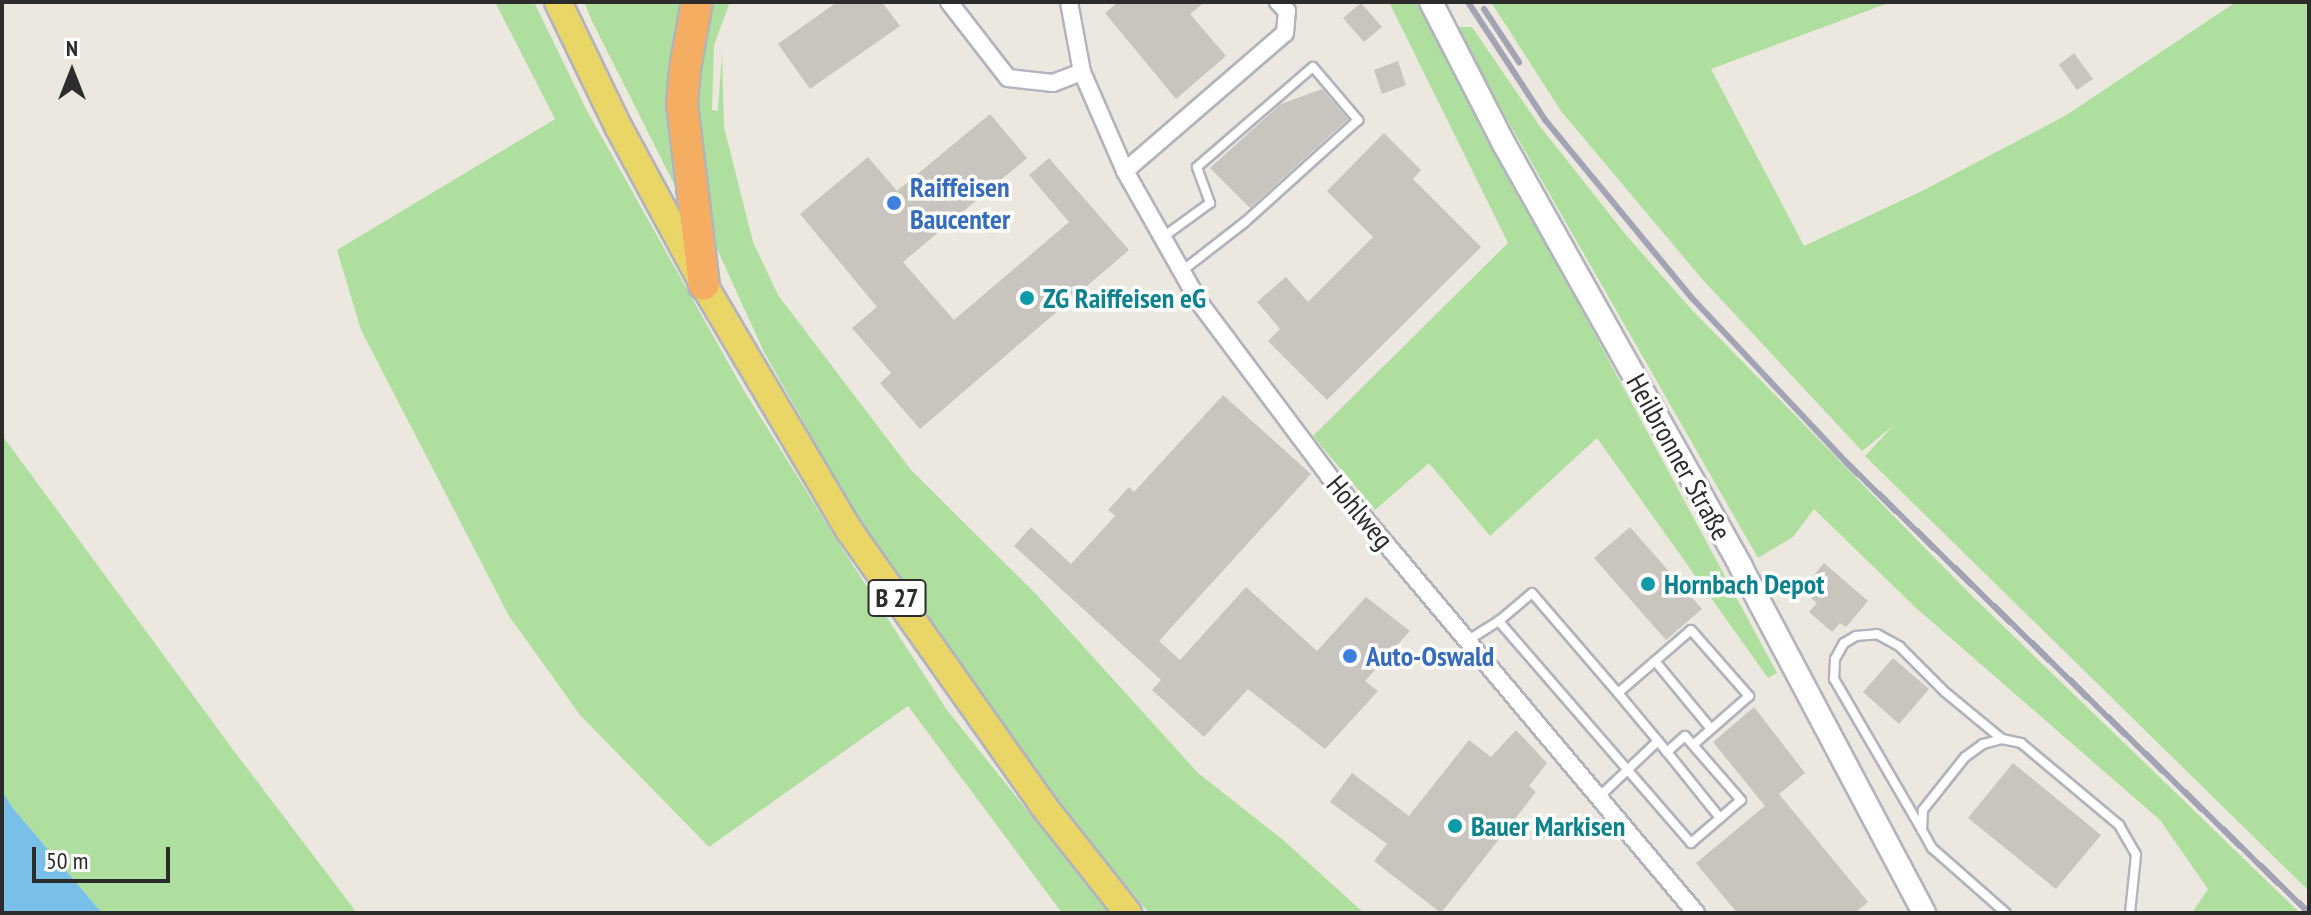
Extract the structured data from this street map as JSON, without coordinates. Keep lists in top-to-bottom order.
{
  "streets": {
    "main road": ["B 27"],
    "street": ["Heilbronner Straße", "Hohlweg"]
  },
  "places": [
    "Raiffeisen Baucenter",
    "ZG Raiffeisen eG",
    "Hornbach Depot",
    "Auto-Oswald",
    "Bauer Markisen"
  ],
  "scale_bar": "50 m",
  "north": "top"
}
